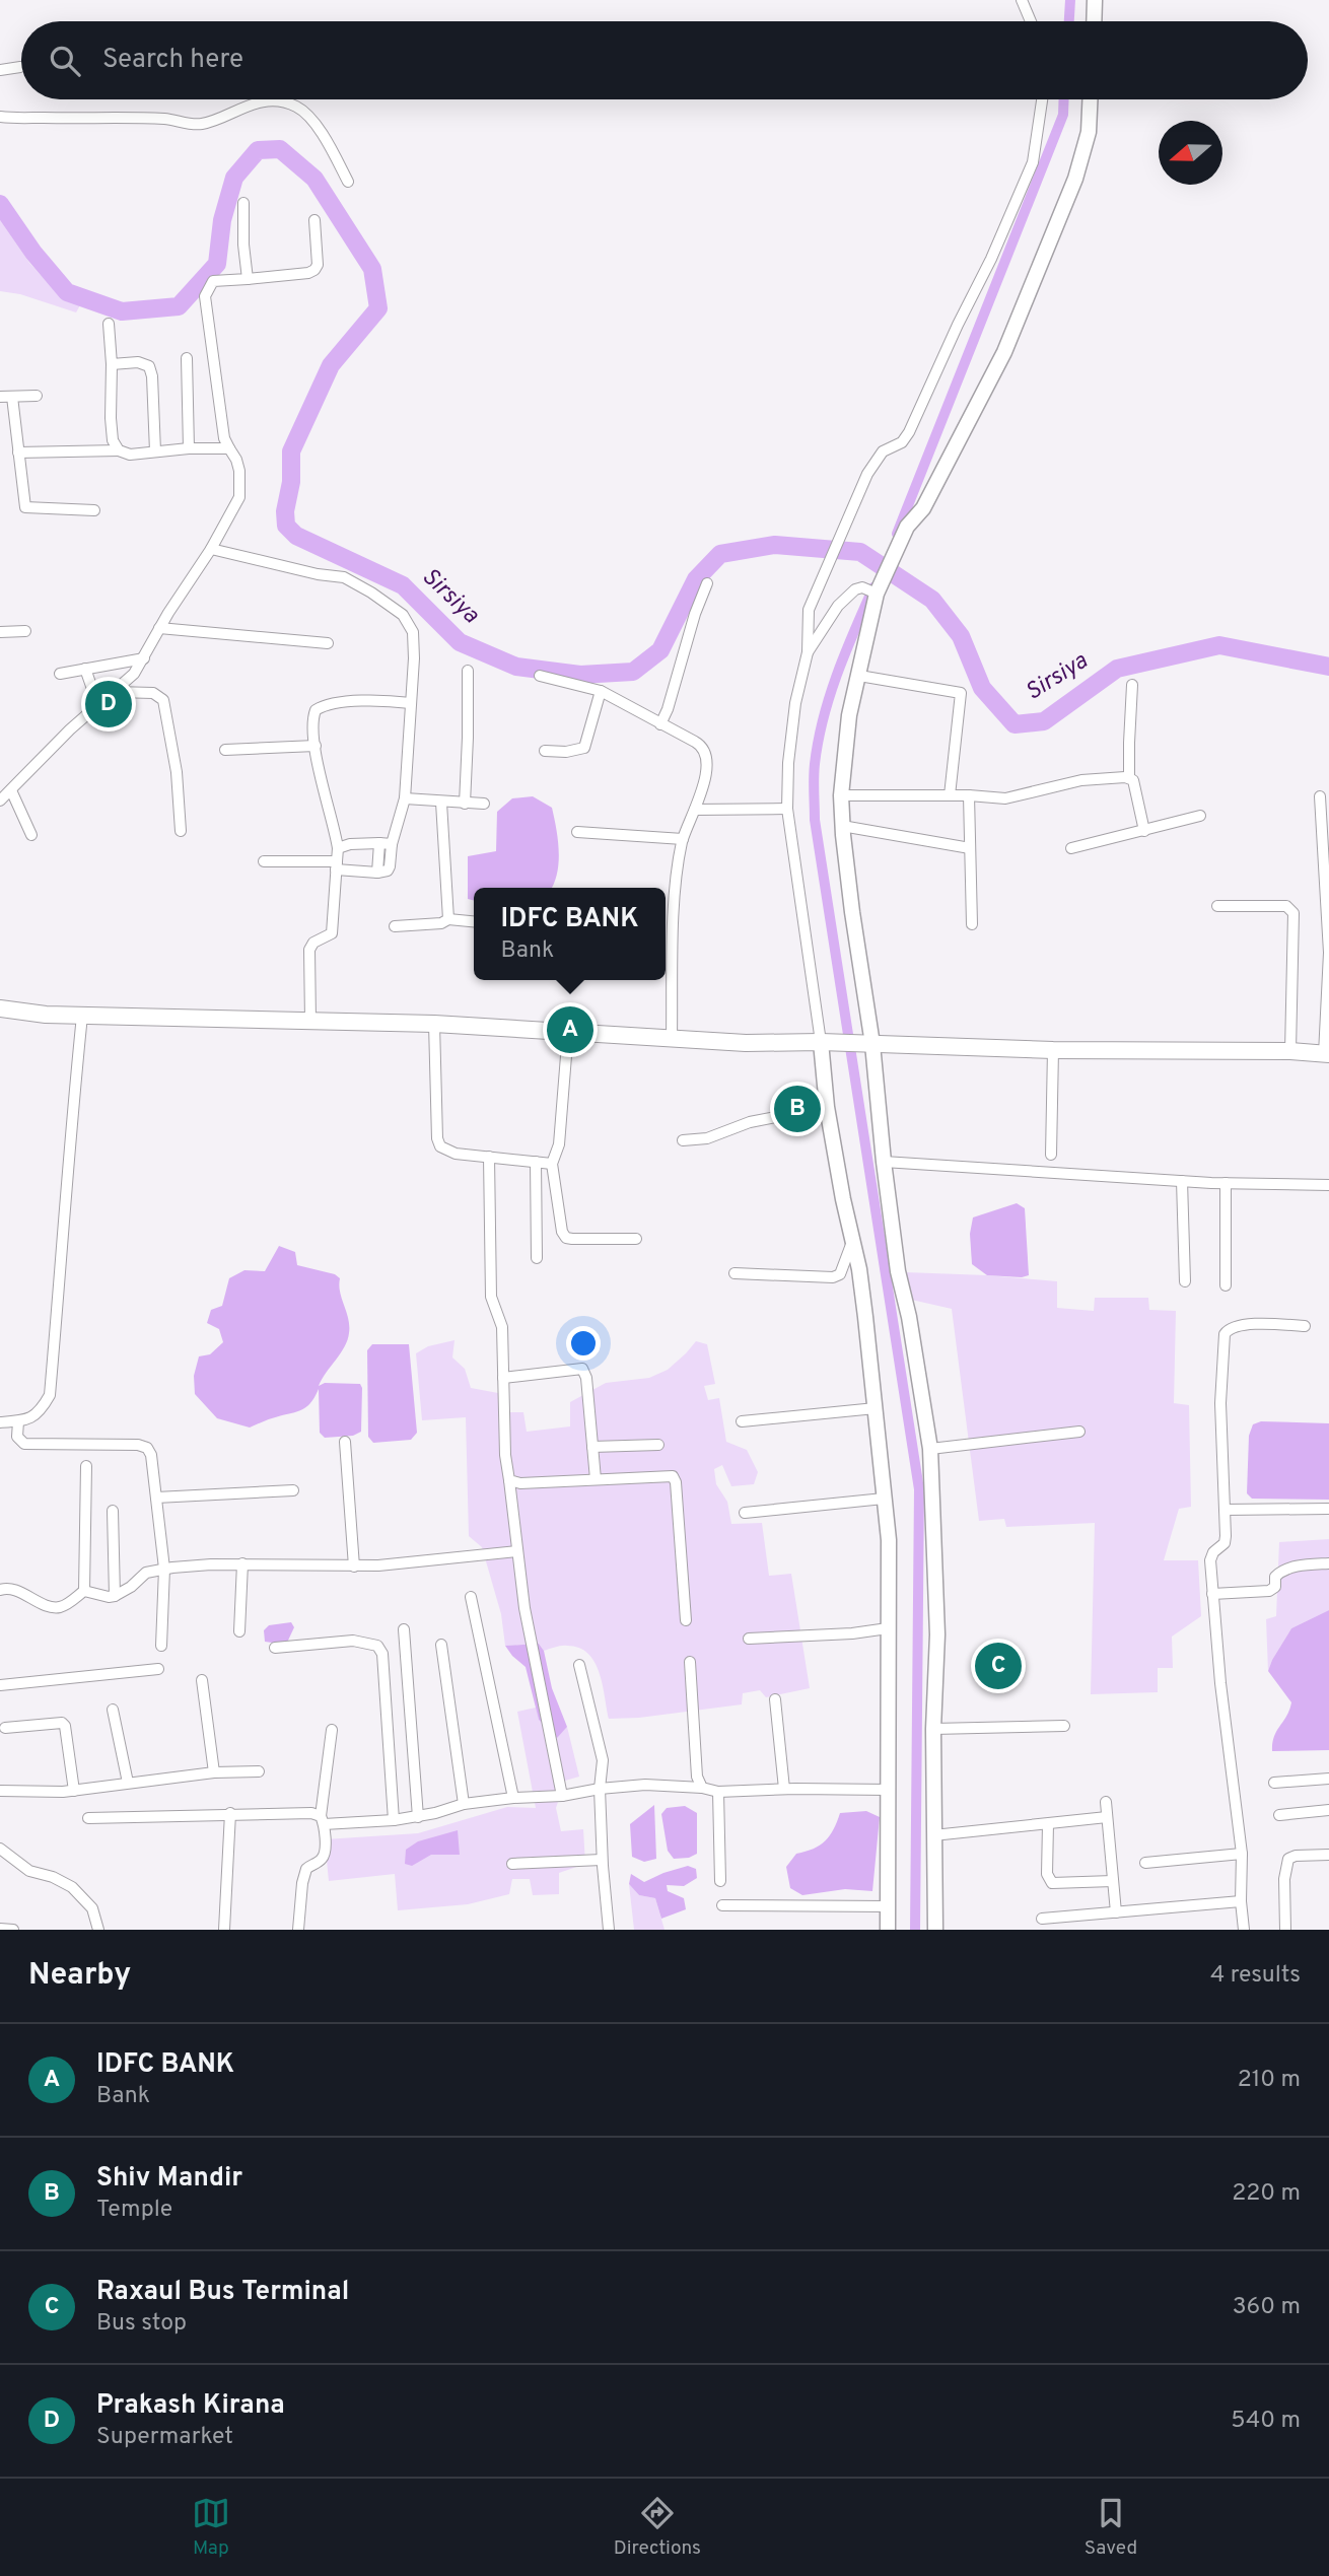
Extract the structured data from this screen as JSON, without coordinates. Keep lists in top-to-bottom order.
{
  "water": ["Sirsiya"],
  "north": "left",
  "page": {
    "search": "Search here",
    "pins": [
      "D",
      "A",
      "B",
      "C"
    ],
    "popup": ["IDFC BANK", "Bank"],
    "heading": ["Nearby", "4 results"],
    "list": [
      {
        "mark": "A",
        "name": "IDFC BANK",
        "note": "Bank",
        "value": "210 m"
      },
      {
        "mark": "B",
        "name": "Shiv Mandir",
        "note": "Temple",
        "value": "220 m"
      },
      {
        "mark": "C",
        "name": "Raxaul Bus Terminal",
        "note": "Bus stop",
        "value": "360 m"
      },
      {
        "mark": "D",
        "name": "Prakash Kirana",
        "note": "Supermarket",
        "value": "540 m"
      }
    ],
    "nav": ["Map", "Directions", "Saved"]
  }
}
